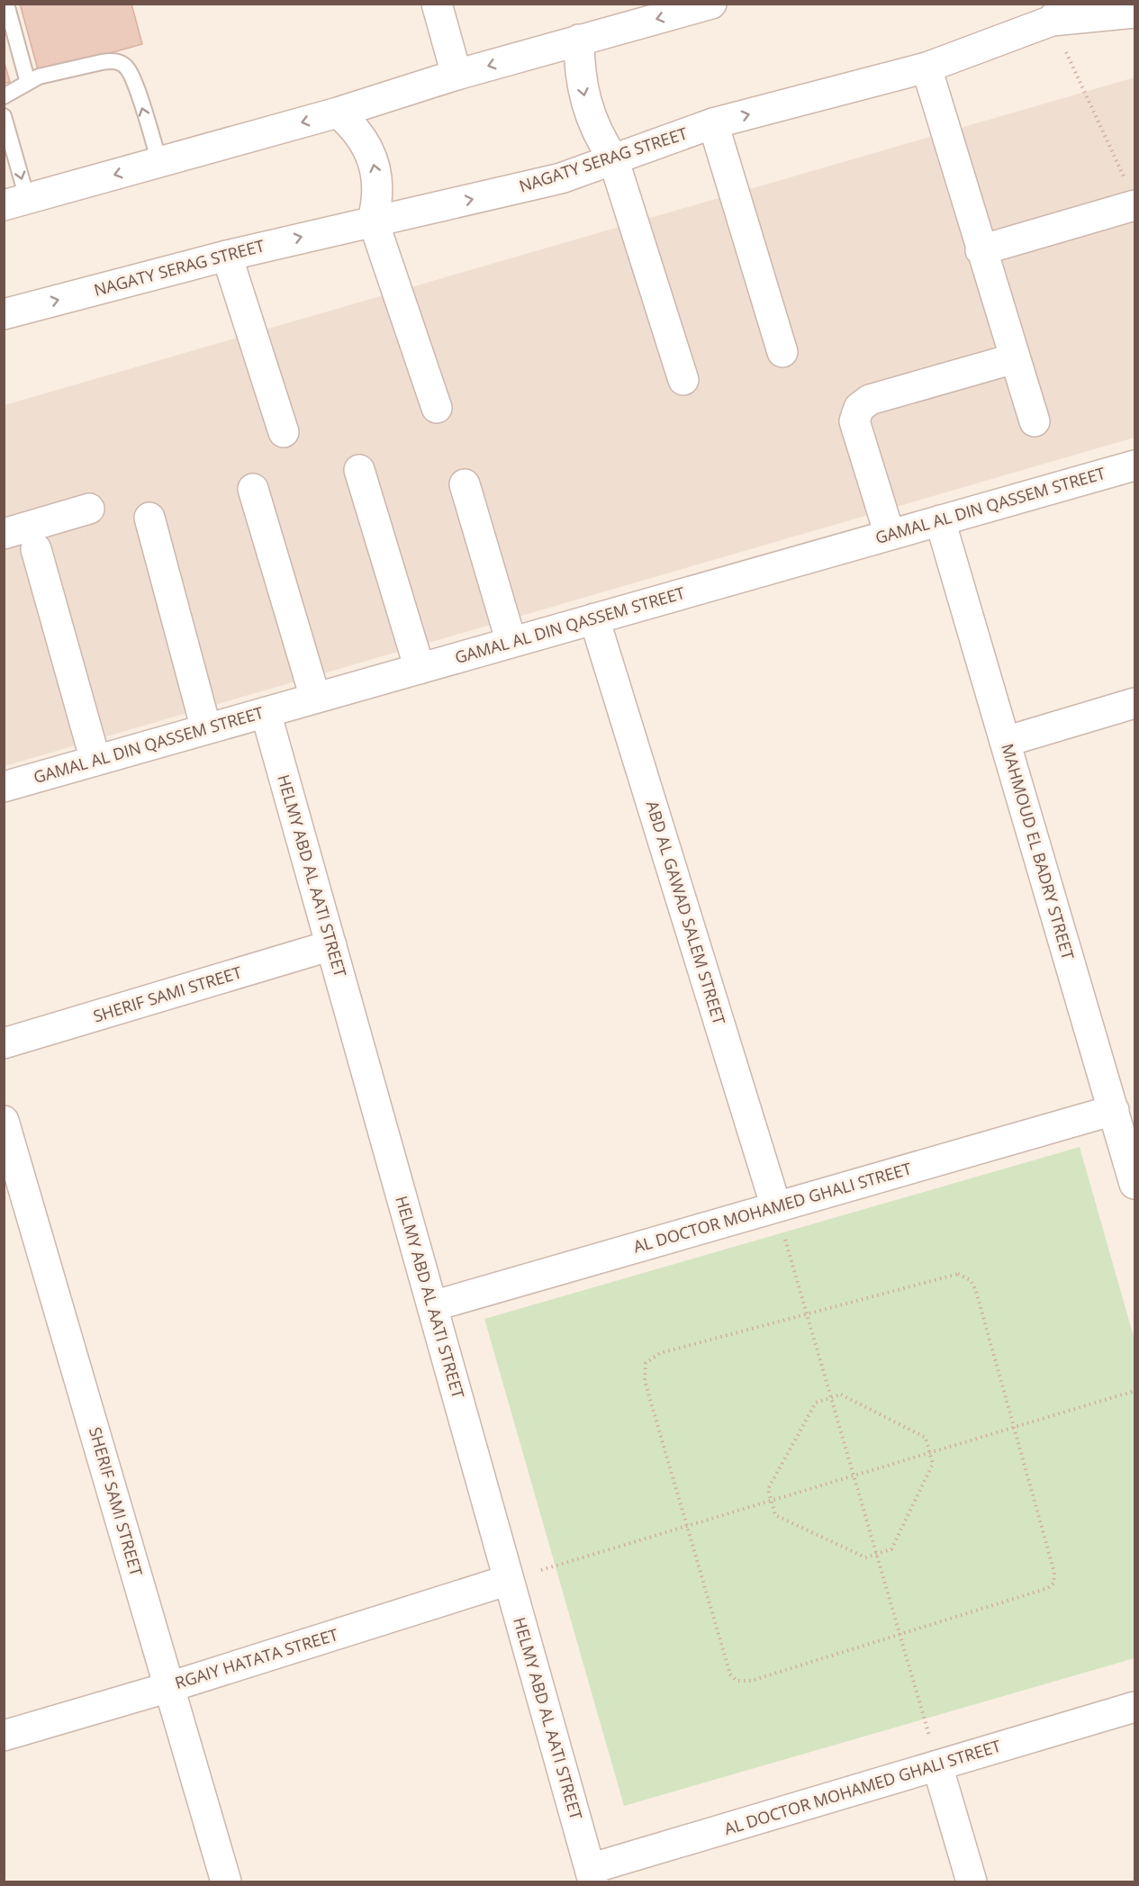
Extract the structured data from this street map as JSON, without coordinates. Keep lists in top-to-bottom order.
{
  "streets": {
    "street": [
      "NAGATY SERAG STREET",
      "GAMAL AL DIN QASSEM STREET",
      "MAHMOUD EL BADRY STREET",
      "HELMY ABD AL AATI STREET",
      "ABD AL GAWAD SALEM STREET",
      "SHERIF SAMI STREET",
      "AL DOCTOR MOHAMED GHALI STREET",
      "RGAIY HATATA STREET"
    ]
  },
  "crossings": [
    ["GAMAL AL DIN QASSEM STREET", "MAHMOUD EL BADRY STREET"],
    ["GAMAL AL DIN QASSEM STREET", "HELMY ABD AL AATI STREET"],
    ["GAMAL AL DIN QASSEM STREET", "ABD AL GAWAD SALEM STREET"],
    ["MAHMOUD EL BADRY STREET", "AL DOCTOR MOHAMED GHALI STREET"],
    ["HELMY ABD AL AATI STREET", "SHERIF SAMI STREET"],
    ["HELMY ABD AL AATI STREET", "AL DOCTOR MOHAMED GHALI STREET"],
    ["HELMY ABD AL AATI STREET", "RGAIY HATATA STREET"],
    ["ABD AL GAWAD SALEM STREET", "AL DOCTOR MOHAMED GHALI STREET"],
    ["SHERIF SAMI STREET", "RGAIY HATATA STREET"]
  ]
}
